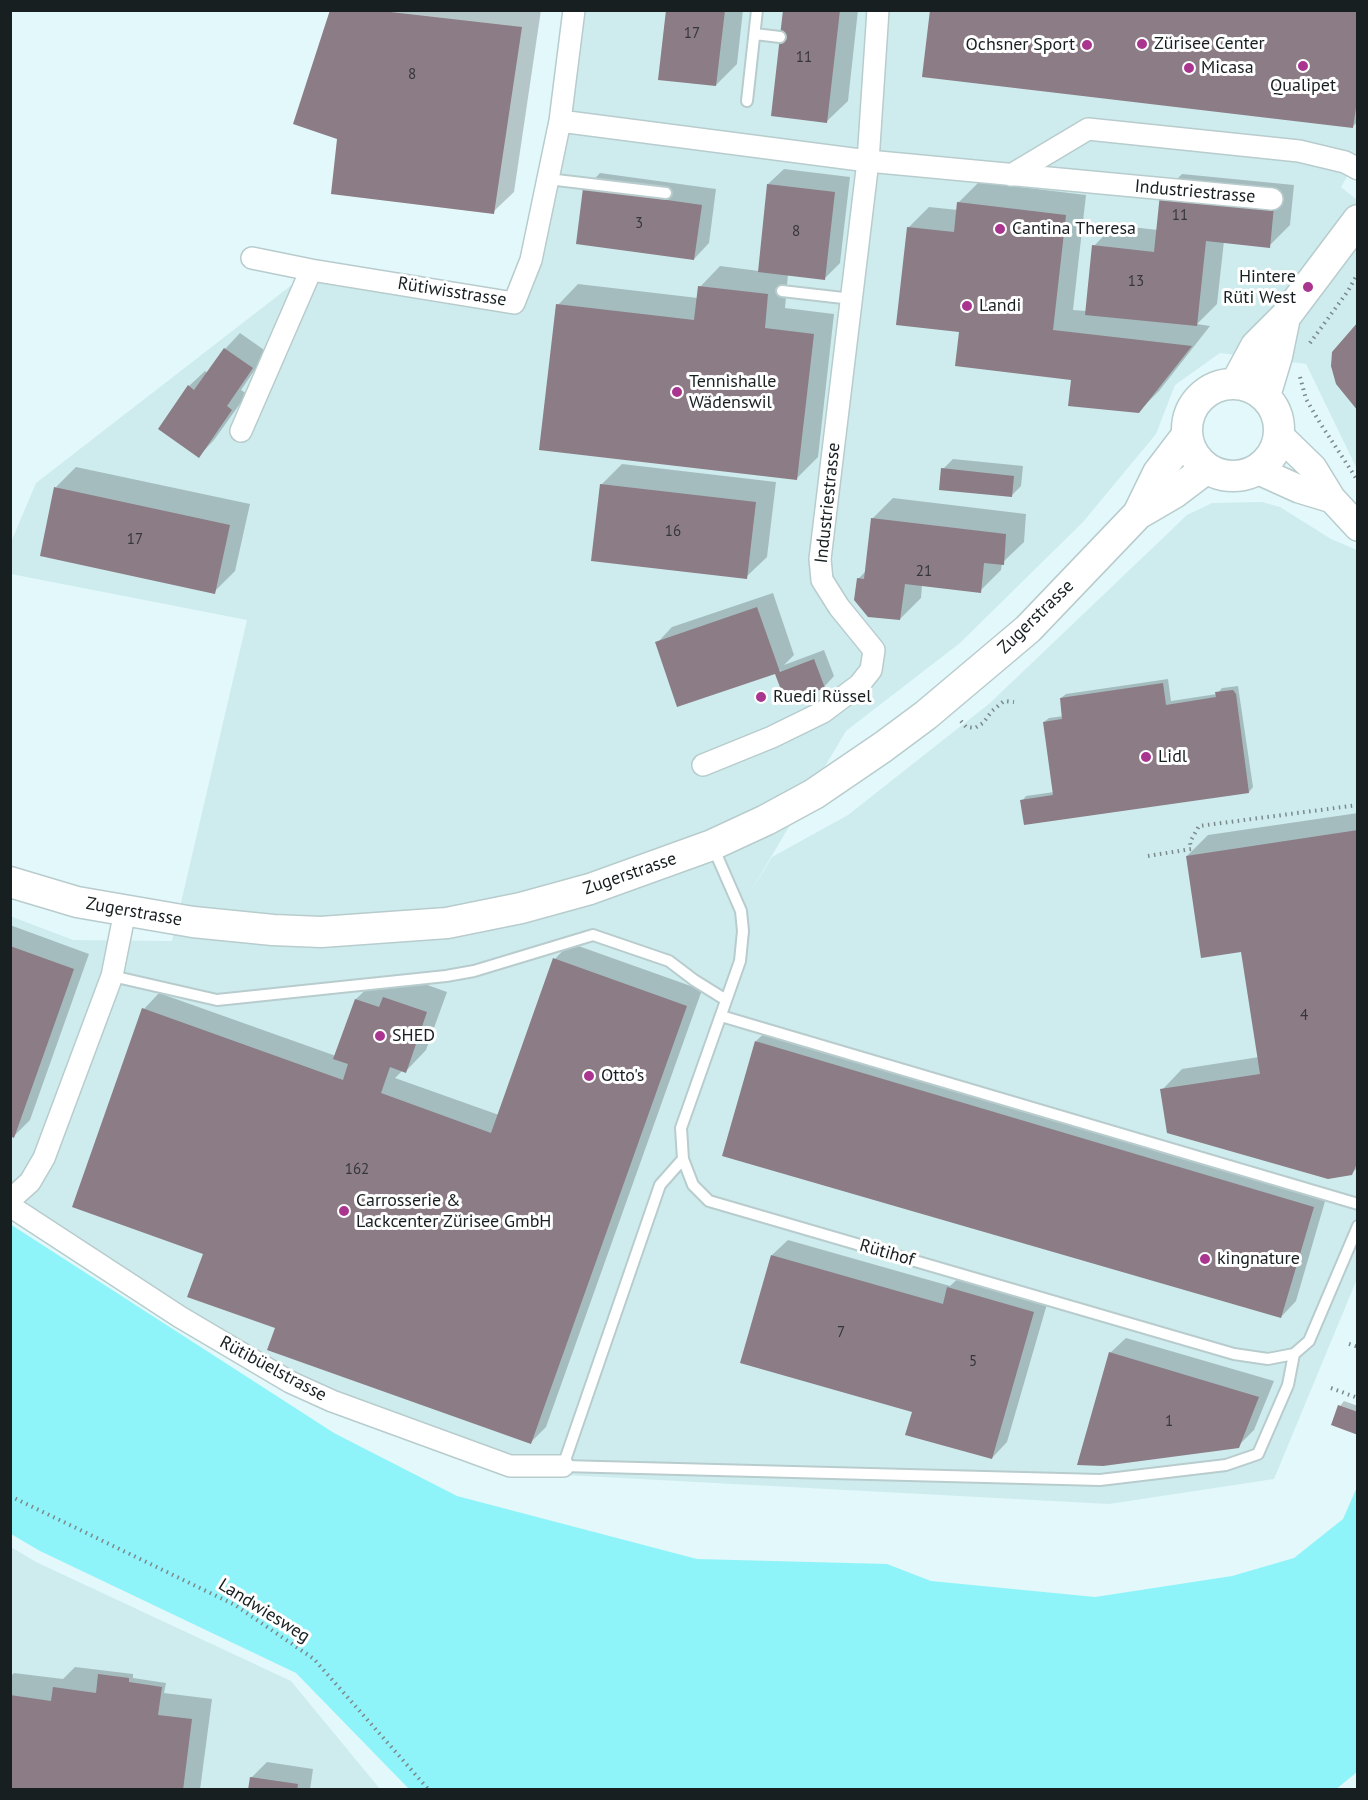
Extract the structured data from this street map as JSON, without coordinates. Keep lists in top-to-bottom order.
{
  "streets": {
    "main road": ["Zugerstrasse"],
    "street": ["Industriestrasse", "Rütiwisstrasse", "Rütibüelstrasse"],
    "lane": ["Rütihof"],
    "path": ["Landwiesweg"]
  },
  "crossings": [
    ["Zugerstrasse", "Rütihof"]
  ],
  "places": [
    "Zürisee Center",
    "Ochsner Sport",
    "Qualipet",
    "Micasa",
    "Cantina Theresa",
    "Hintere Rüti West",
    "Landi",
    "Tennishalle Wädenswil",
    "Ruedi Rüssel",
    "Lidl",
    "SHED",
    "Otto's",
    "Carrosserie & Lackcenter Zürisee GmbH",
    "kingnature"
  ],
  "house_numbers": [
    "17",
    "11",
    "8",
    "11",
    "3",
    "8",
    "13",
    "16",
    "17",
    "21",
    "4",
    "162",
    "7",
    "5",
    "1"
  ]
}
